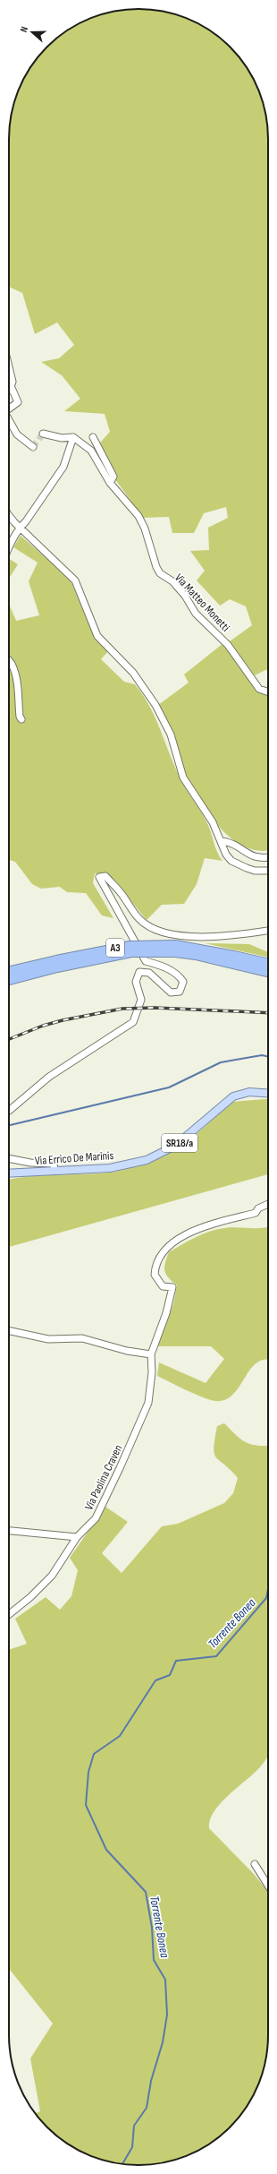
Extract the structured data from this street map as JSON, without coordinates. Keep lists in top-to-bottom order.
{
  "streets": {
    "highway": ["A3"],
    "main road": ["SR18/a", "Via Errico De Marinis"],
    "street": ["Via Matteo Monetti", "Via Paolina Craven"]
  },
  "water": ["Torrente Bonea"],
  "north": "left"
}
